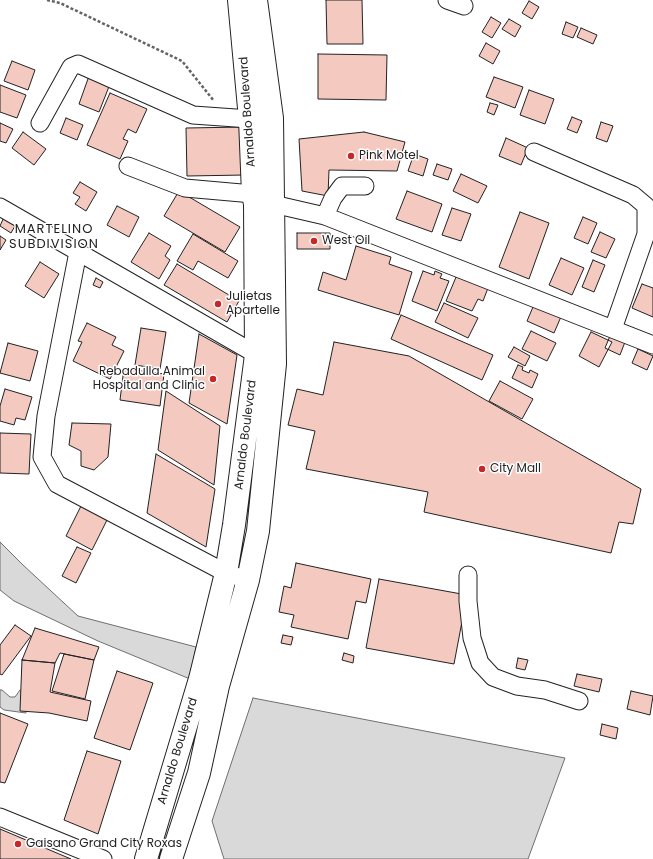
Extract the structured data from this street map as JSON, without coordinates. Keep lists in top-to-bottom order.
{
  "streets": {
    "highway": ["Arnaldo Boulevard"]
  },
  "districts": ["MARTELINO SUBDIVISION"],
  "places": [
    "Pink Motel",
    "West Oil",
    "Julietas Apartelle",
    "Rebadulla Animal Hospital and Clinic",
    "City Mall",
    "Gaisano Grand City Roxas"
  ]
}
